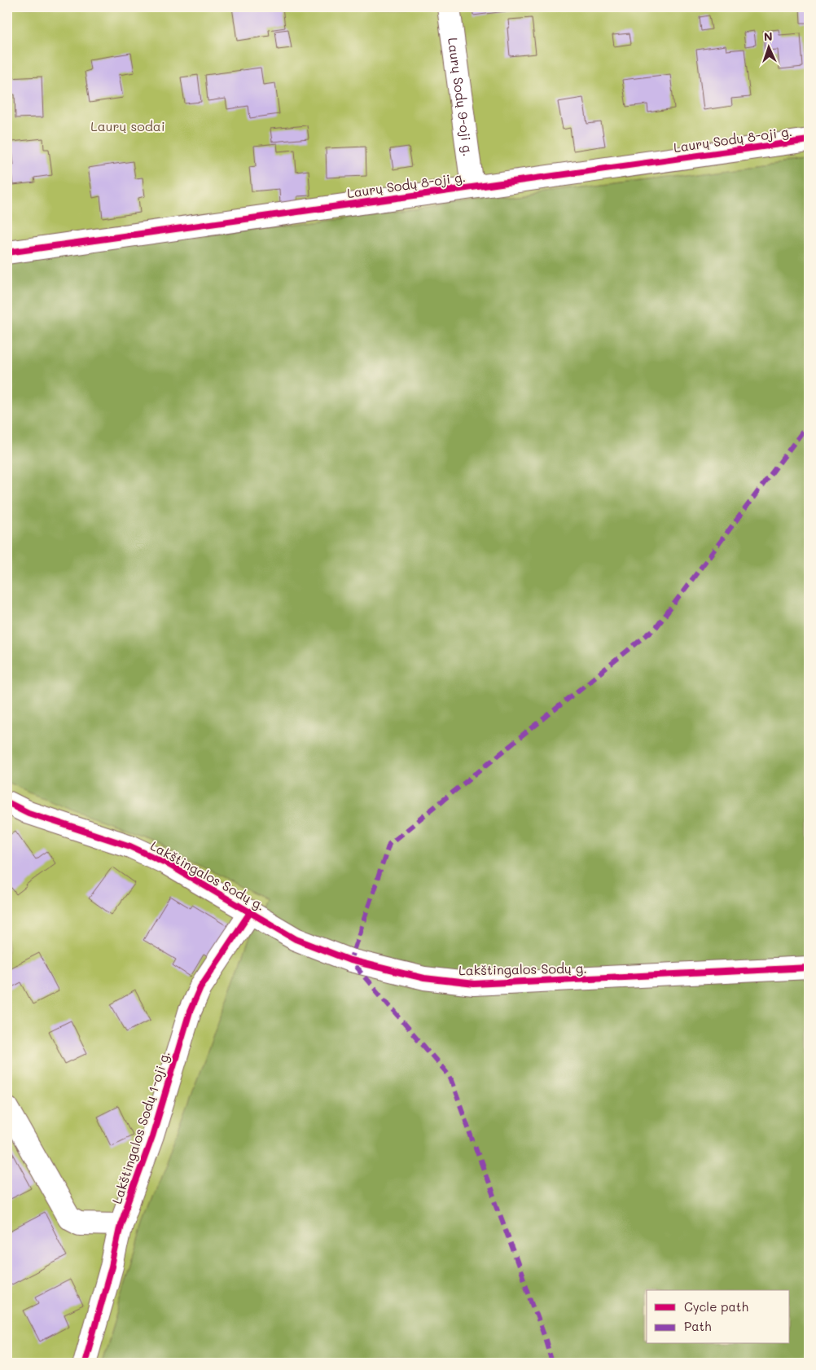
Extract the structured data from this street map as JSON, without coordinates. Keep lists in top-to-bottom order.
{
  "streets": {
    "street": [
      "Laurų Sodų 9-oji g.",
      "Laurų Sodų 8-oji g.",
      "Lakštingalos Sodų g.",
      "Lakštingalos Sodų 1-oji g."
    ]
  },
  "crossings": [
    ["Laurų Sodų 9-oji g.", "Laurų Sodų 8-oji g."],
    ["Lakštingalos Sodų g.", "Lakštingalos Sodų 1-oji g."]
  ],
  "parks": ["Laurų sodai"],
  "legend": ["Cycle path", "Path"],
  "north": "top"
}
